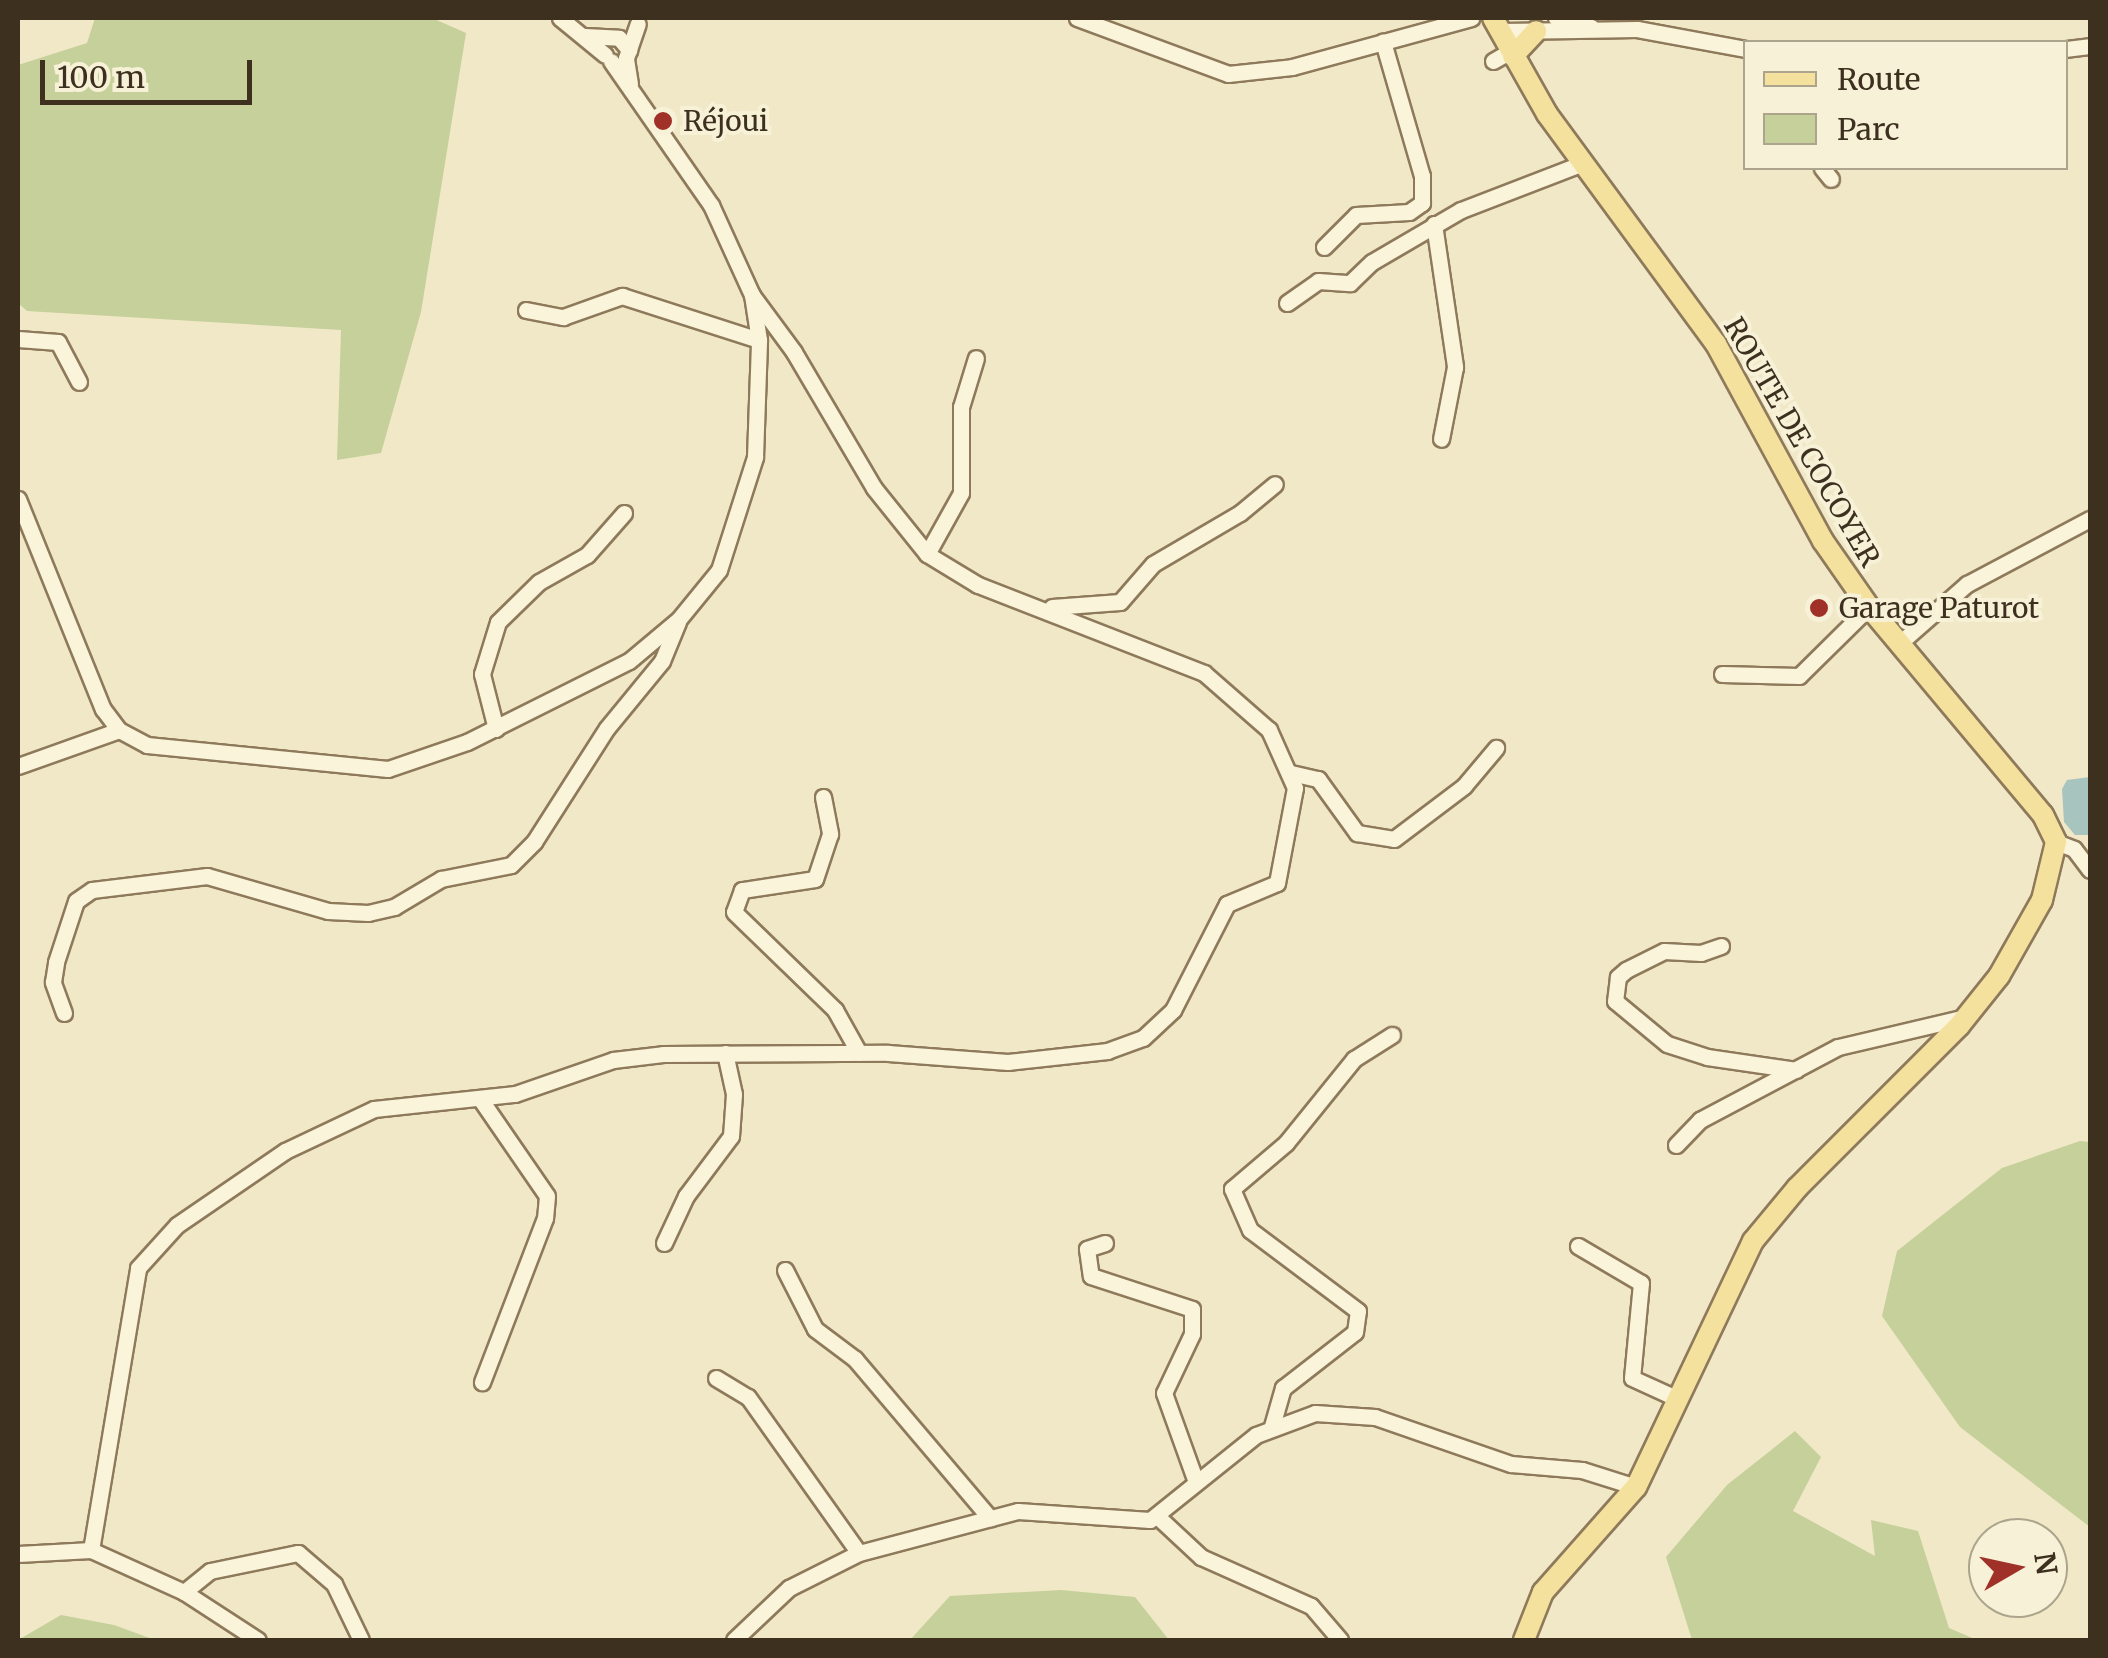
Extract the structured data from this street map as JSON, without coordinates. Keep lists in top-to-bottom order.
{
  "streets": {
    "main road": ["ROUTE DE COCOYER"]
  },
  "places": ["Réjoui", "Garage Paturot"],
  "legend": ["Route", "Parc"],
  "scale_bar": "100 m",
  "north": "right"
}
